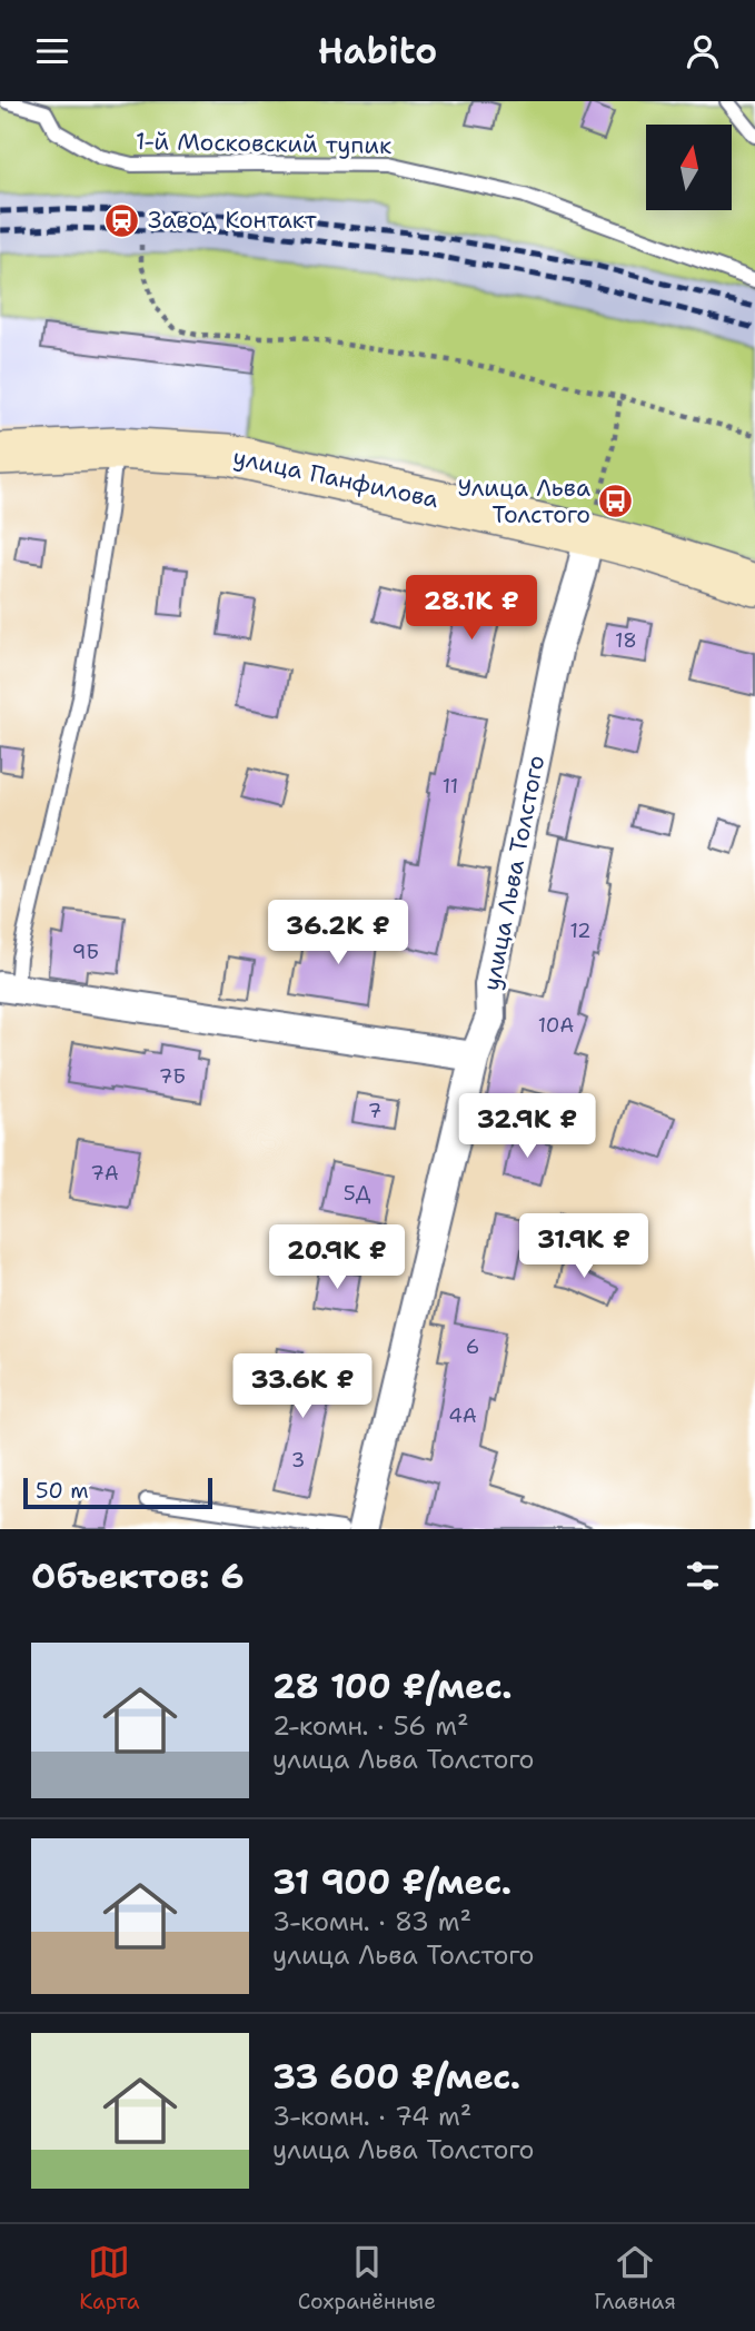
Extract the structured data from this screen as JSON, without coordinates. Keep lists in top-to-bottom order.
{
  "streets": {
    "main road": ["улица Панфилова"],
    "street": ["улица Льва Толстого"],
    "lane": ["1-й Московский тупик"]
  },
  "crossings": [
    ["улица Панфилова", "улица Льва Толстого"]
  ],
  "places": {
    "station": ["Завод Контакт"],
    "bus stop": ["Улица Льва Толстого"]
  },
  "house_numbers": [
    "18",
    "11",
    "12",
    "9Б",
    "10А",
    "7Б",
    "7",
    "7А",
    "5Д",
    "6",
    "4А",
    "3"
  ],
  "scale_bar": "50 m",
  "north": "top",
  "page": {
    "header": "Habito",
    "price": [
      "28.1K ₽",
      "36.2K ₽",
      "32.9K ₽",
      "31.9K ₽",
      "20.9K ₽",
      "33.6K ₽"
    ],
    "scale": "50 m",
    "heading": "Объектов: 6",
    "list": [
      {
        "name": "28 100 ₽/мес.",
        "note": "2-комн. · 56 m² · улица Льва Толстого"
      },
      {
        "name": "31 900 ₽/мес.",
        "note": "3-комн. · 83 m² · улица Льва Толстого"
      },
      {
        "name": "33 600 ₽/мес.",
        "note": "3-комн. · 74 m² · улица Льва Толстого"
      }
    ],
    "tabs": ["Карта", "Сохранённые", "Главная"]
  }
}
